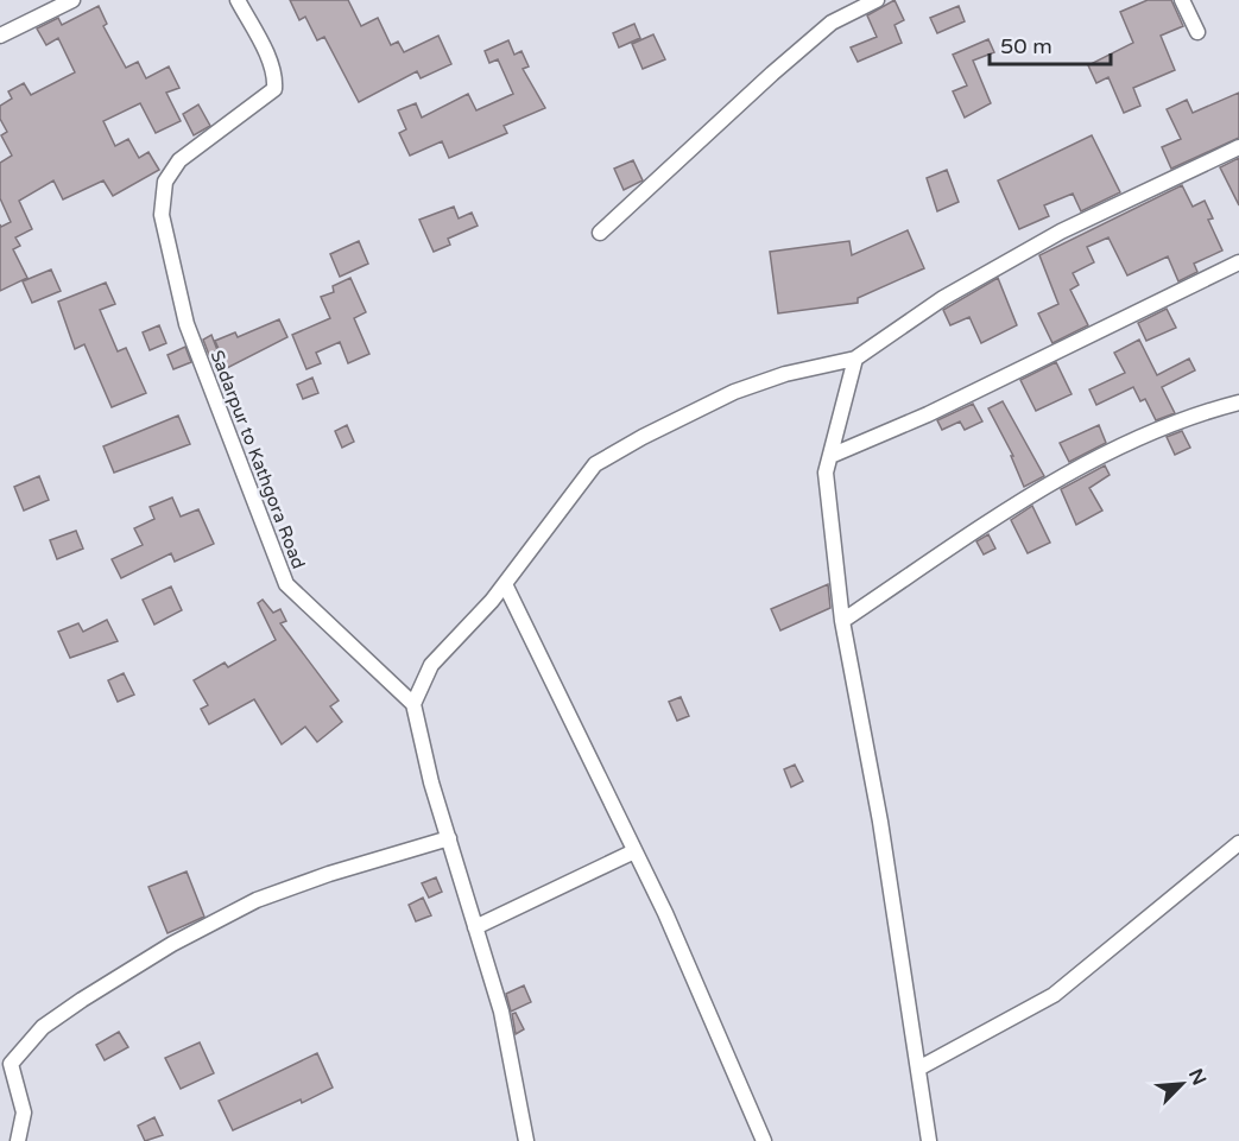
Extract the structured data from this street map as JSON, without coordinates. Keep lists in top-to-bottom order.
{
  "streets": {
    "street": ["Sadarpur to Kathgora Road"]
  },
  "scale_bar": "50 m",
  "north": "top right"
}
